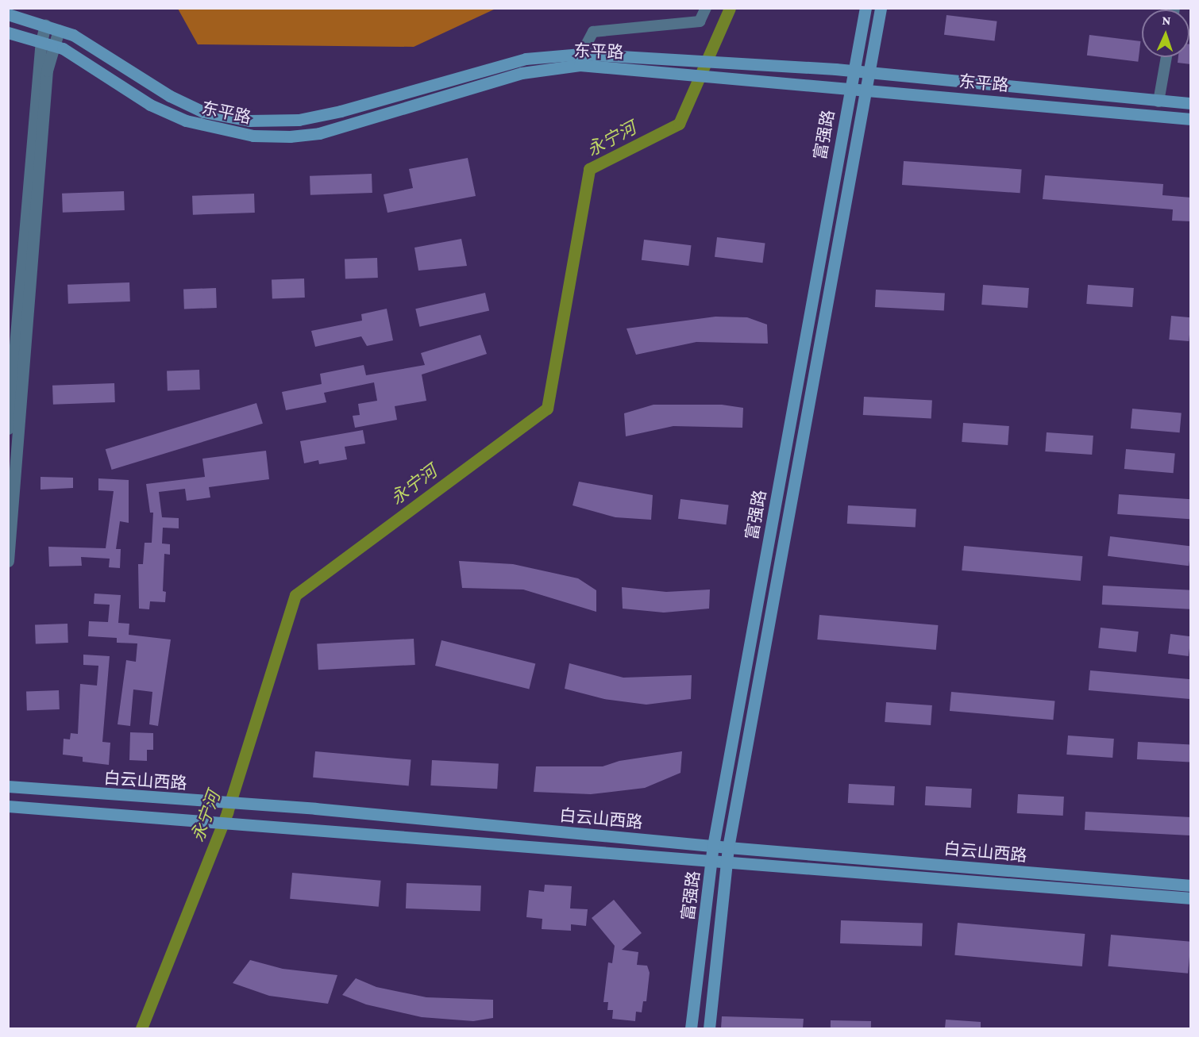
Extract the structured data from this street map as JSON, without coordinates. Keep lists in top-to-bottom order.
{
  "streets": {
    "main road": ["东平路", "富强路", "白云山西路"]
  },
  "crossings": [
    ["东平路", "富强路"],
    ["富强路", "白云山西路"]
  ],
  "water": ["永宁河"],
  "north": "top"
}
